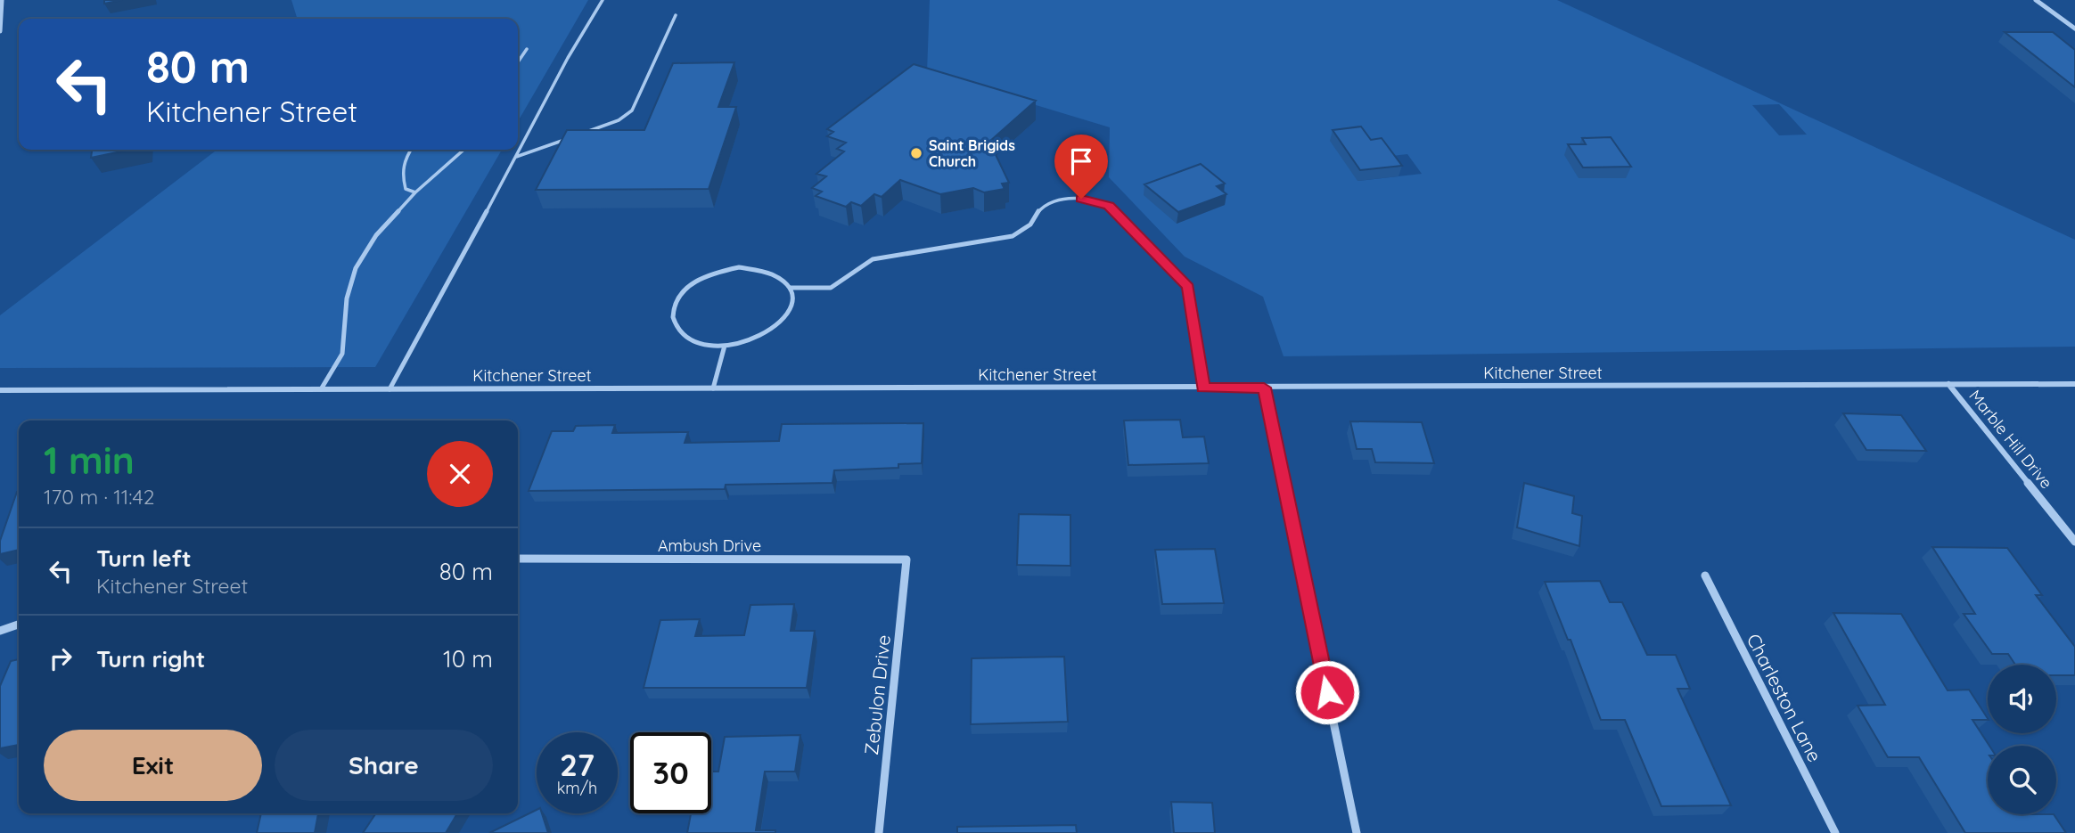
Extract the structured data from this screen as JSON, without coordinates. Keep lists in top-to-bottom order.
{
  "streets": {
    "street": [
      "Kitchener Street",
      "Marble Hill Drive",
      "Ambush Drive",
      "Zebulon Drive",
      "Charleston Lane"
    ]
  },
  "crossings": [
    ["Kitchener Street", "Marble Hill Drive"],
    ["Ambush Drive", "Zebulon Drive"]
  ],
  "places": ["Saint Brigids Church"],
  "page": {
    "turn": ["80 m", "Kitchener Street"],
    "heading": ["1 min", "170 m · 11:42"],
    "list": [
      {
        "name": "Turn left",
        "note": "Kitchener Street",
        "value": "80 m"
      },
      {
        "name": "Turn right",
        "value": "10 m"
      }
    ],
    "buttons": ["Exit", "Share"],
    "speed": "27 km/h",
    "limit": "30"
  }
}
